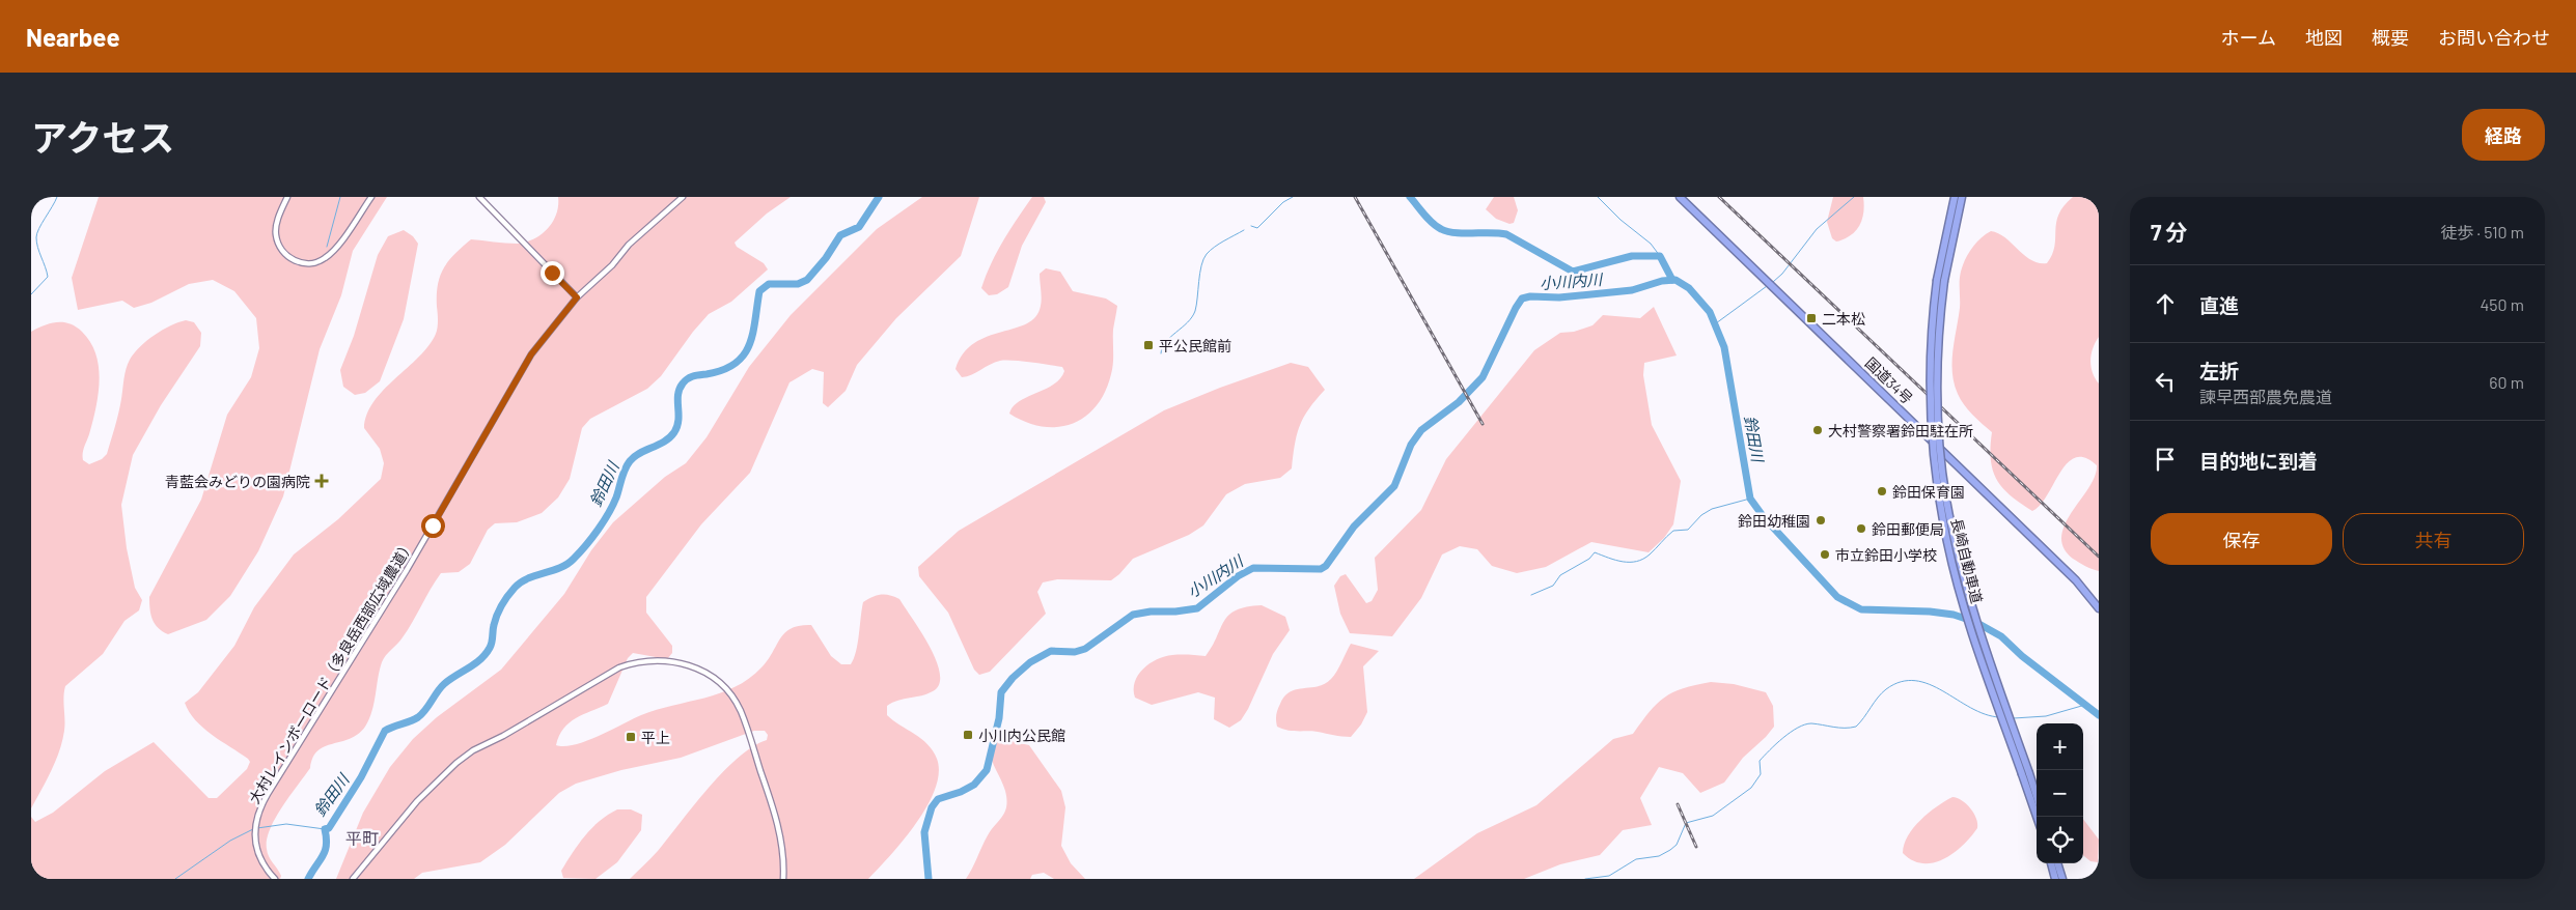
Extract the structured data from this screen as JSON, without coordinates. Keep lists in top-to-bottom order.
{
  "streets": {
    "highway": ["国道34号", "長崎自動車道"],
    "street": ["大村レインボーロード（多良岳西部広域農道）"]
  },
  "districts": ["平町"],
  "water": ["小川内川", "鈴田川"],
  "places": {
    "transit": [
      "二本松",
      "平公民館前",
      "小川内公民館",
      "平上"
    ],
    "other": [
      "大村警察署鈴田駐在所",
      "鈴田保育園",
      "鈴田幼稚園",
      "鈴田郵便局",
      "市立鈴田小学校"
    ],
    "health": ["青藍会みどりの園病院"]
  },
  "page": {
    "header": "Nearbee",
    "nav": [
      "ホーム",
      "地図",
      "概要",
      "お問い合わせ"
    ],
    "title": "アクセス",
    "buttons": [
      "経路",
      ["保存", "共有"]
    ],
    "heading": ["7 分", "徒歩 · 510 m"],
    "list": [
      ["直進", "450 m"],
      ["左折", "諫早西部農免農道", "60 m"],
      "目的地に到着"
    ],
    "map_buttons": ["+", "−"]
  }
}
